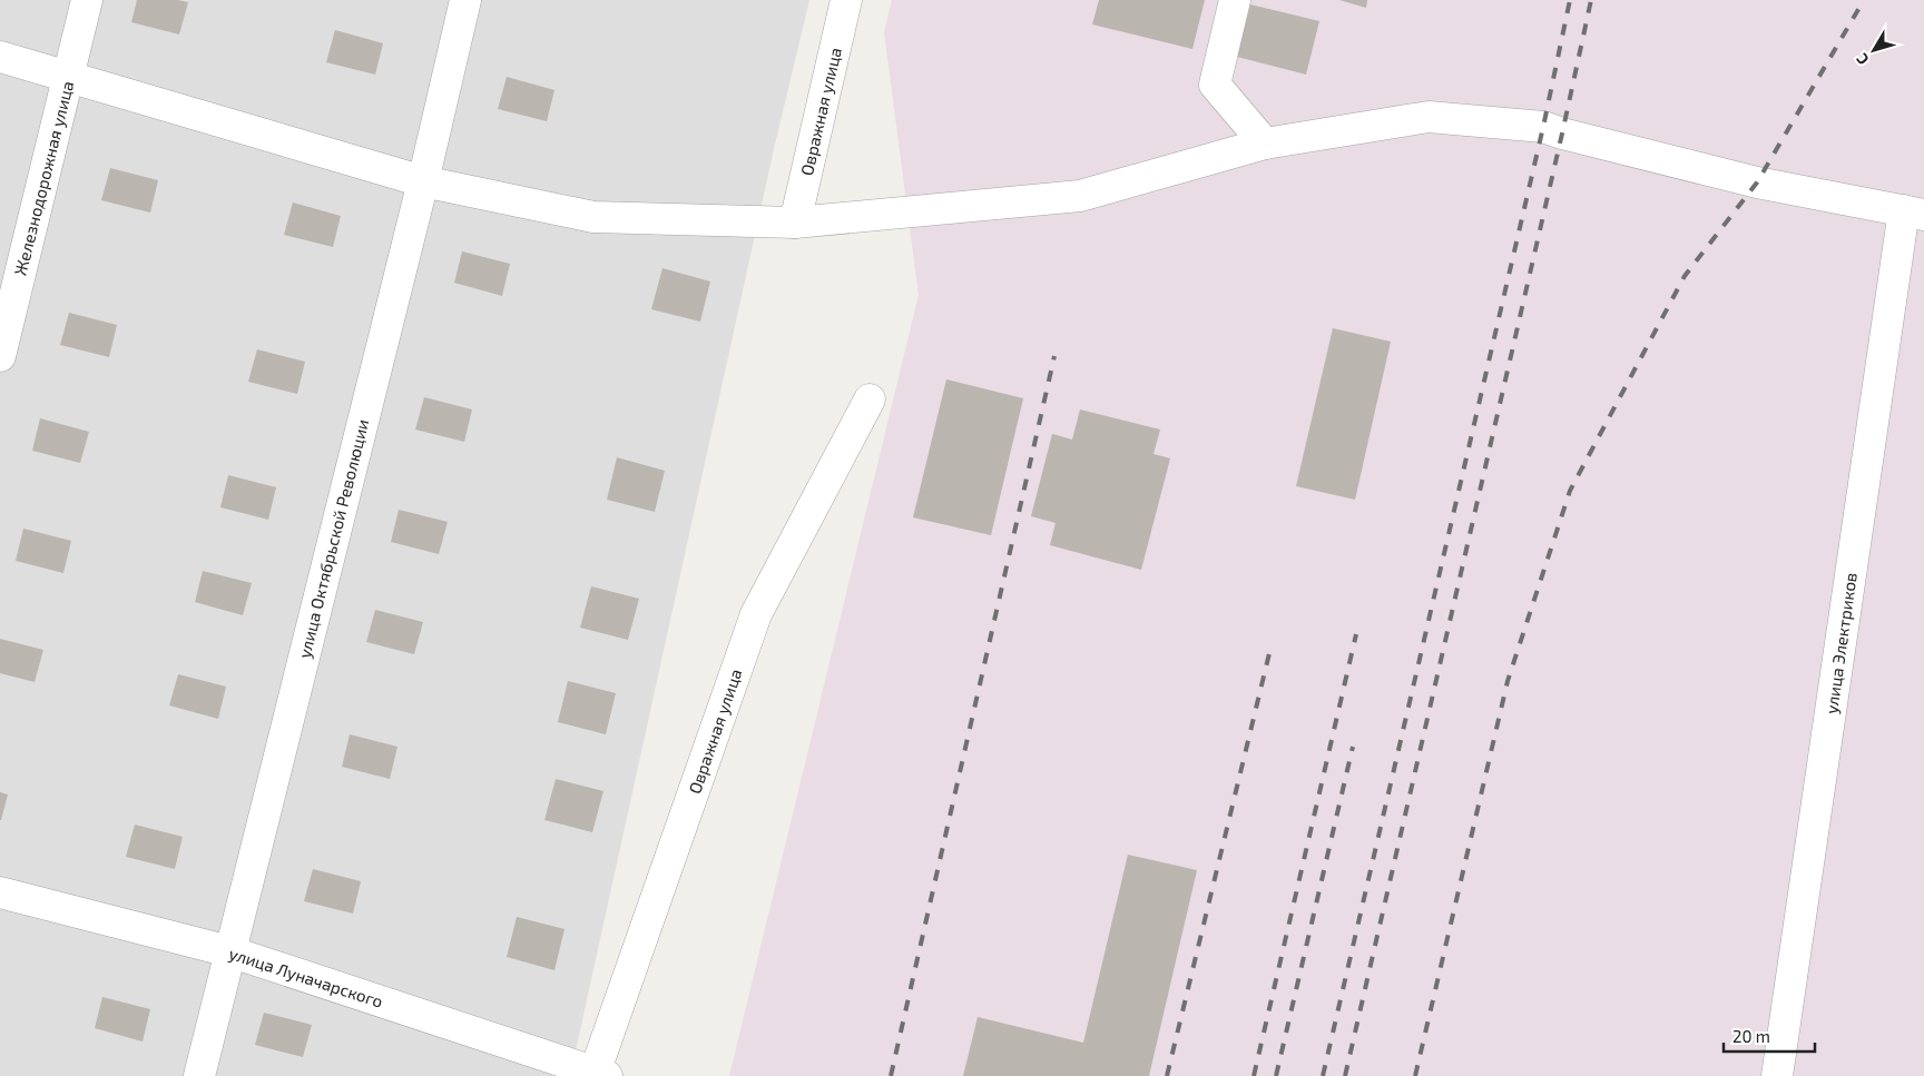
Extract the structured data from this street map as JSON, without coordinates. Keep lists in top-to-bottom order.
{
  "streets": {
    "street": [
      "Овражная улица",
      "Железнодорожная улица",
      "улица Октябрьской Революции",
      "улица Электриков",
      "улица Луначарского"
    ]
  },
  "crossings": [
    ["Овражная улица", "улица Луначарского"],
    ["улица Октябрьской Революции", "улица Луначарского"]
  ],
  "scale_bar": "20 m",
  "north": "bottom left"
}
